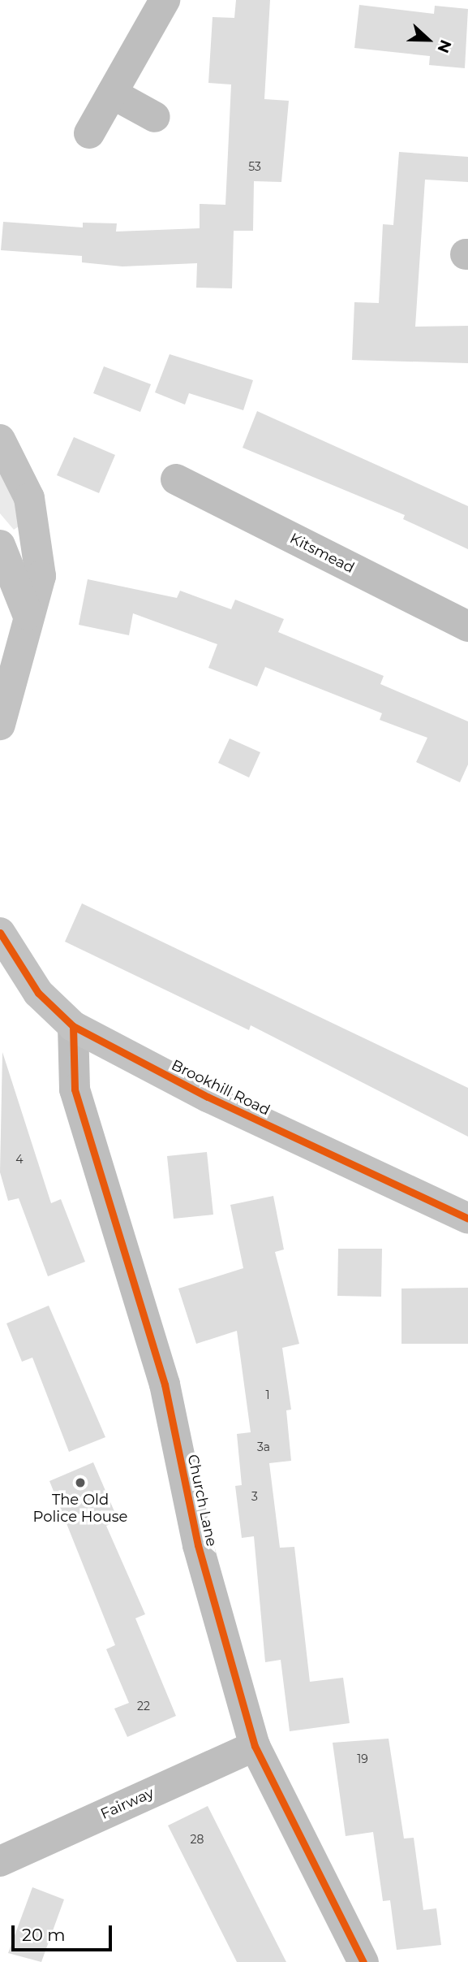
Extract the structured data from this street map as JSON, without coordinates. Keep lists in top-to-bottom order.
{
  "streets": {
    "street": [
      "Kitsmead",
      "Brookhill Road",
      "Church Lane",
      "Fairway"
    ]
  },
  "crossings": [
    ["Brookhill Road", "Church Lane"],
    ["Church Lane", "Fairway"]
  ],
  "places": ["The Old Police House"],
  "house_numbers": [
    "53",
    "4",
    "1",
    "3a",
    "3",
    "22",
    "19",
    "28"
  ],
  "scale_bar": "20 m",
  "north": "right"
}
